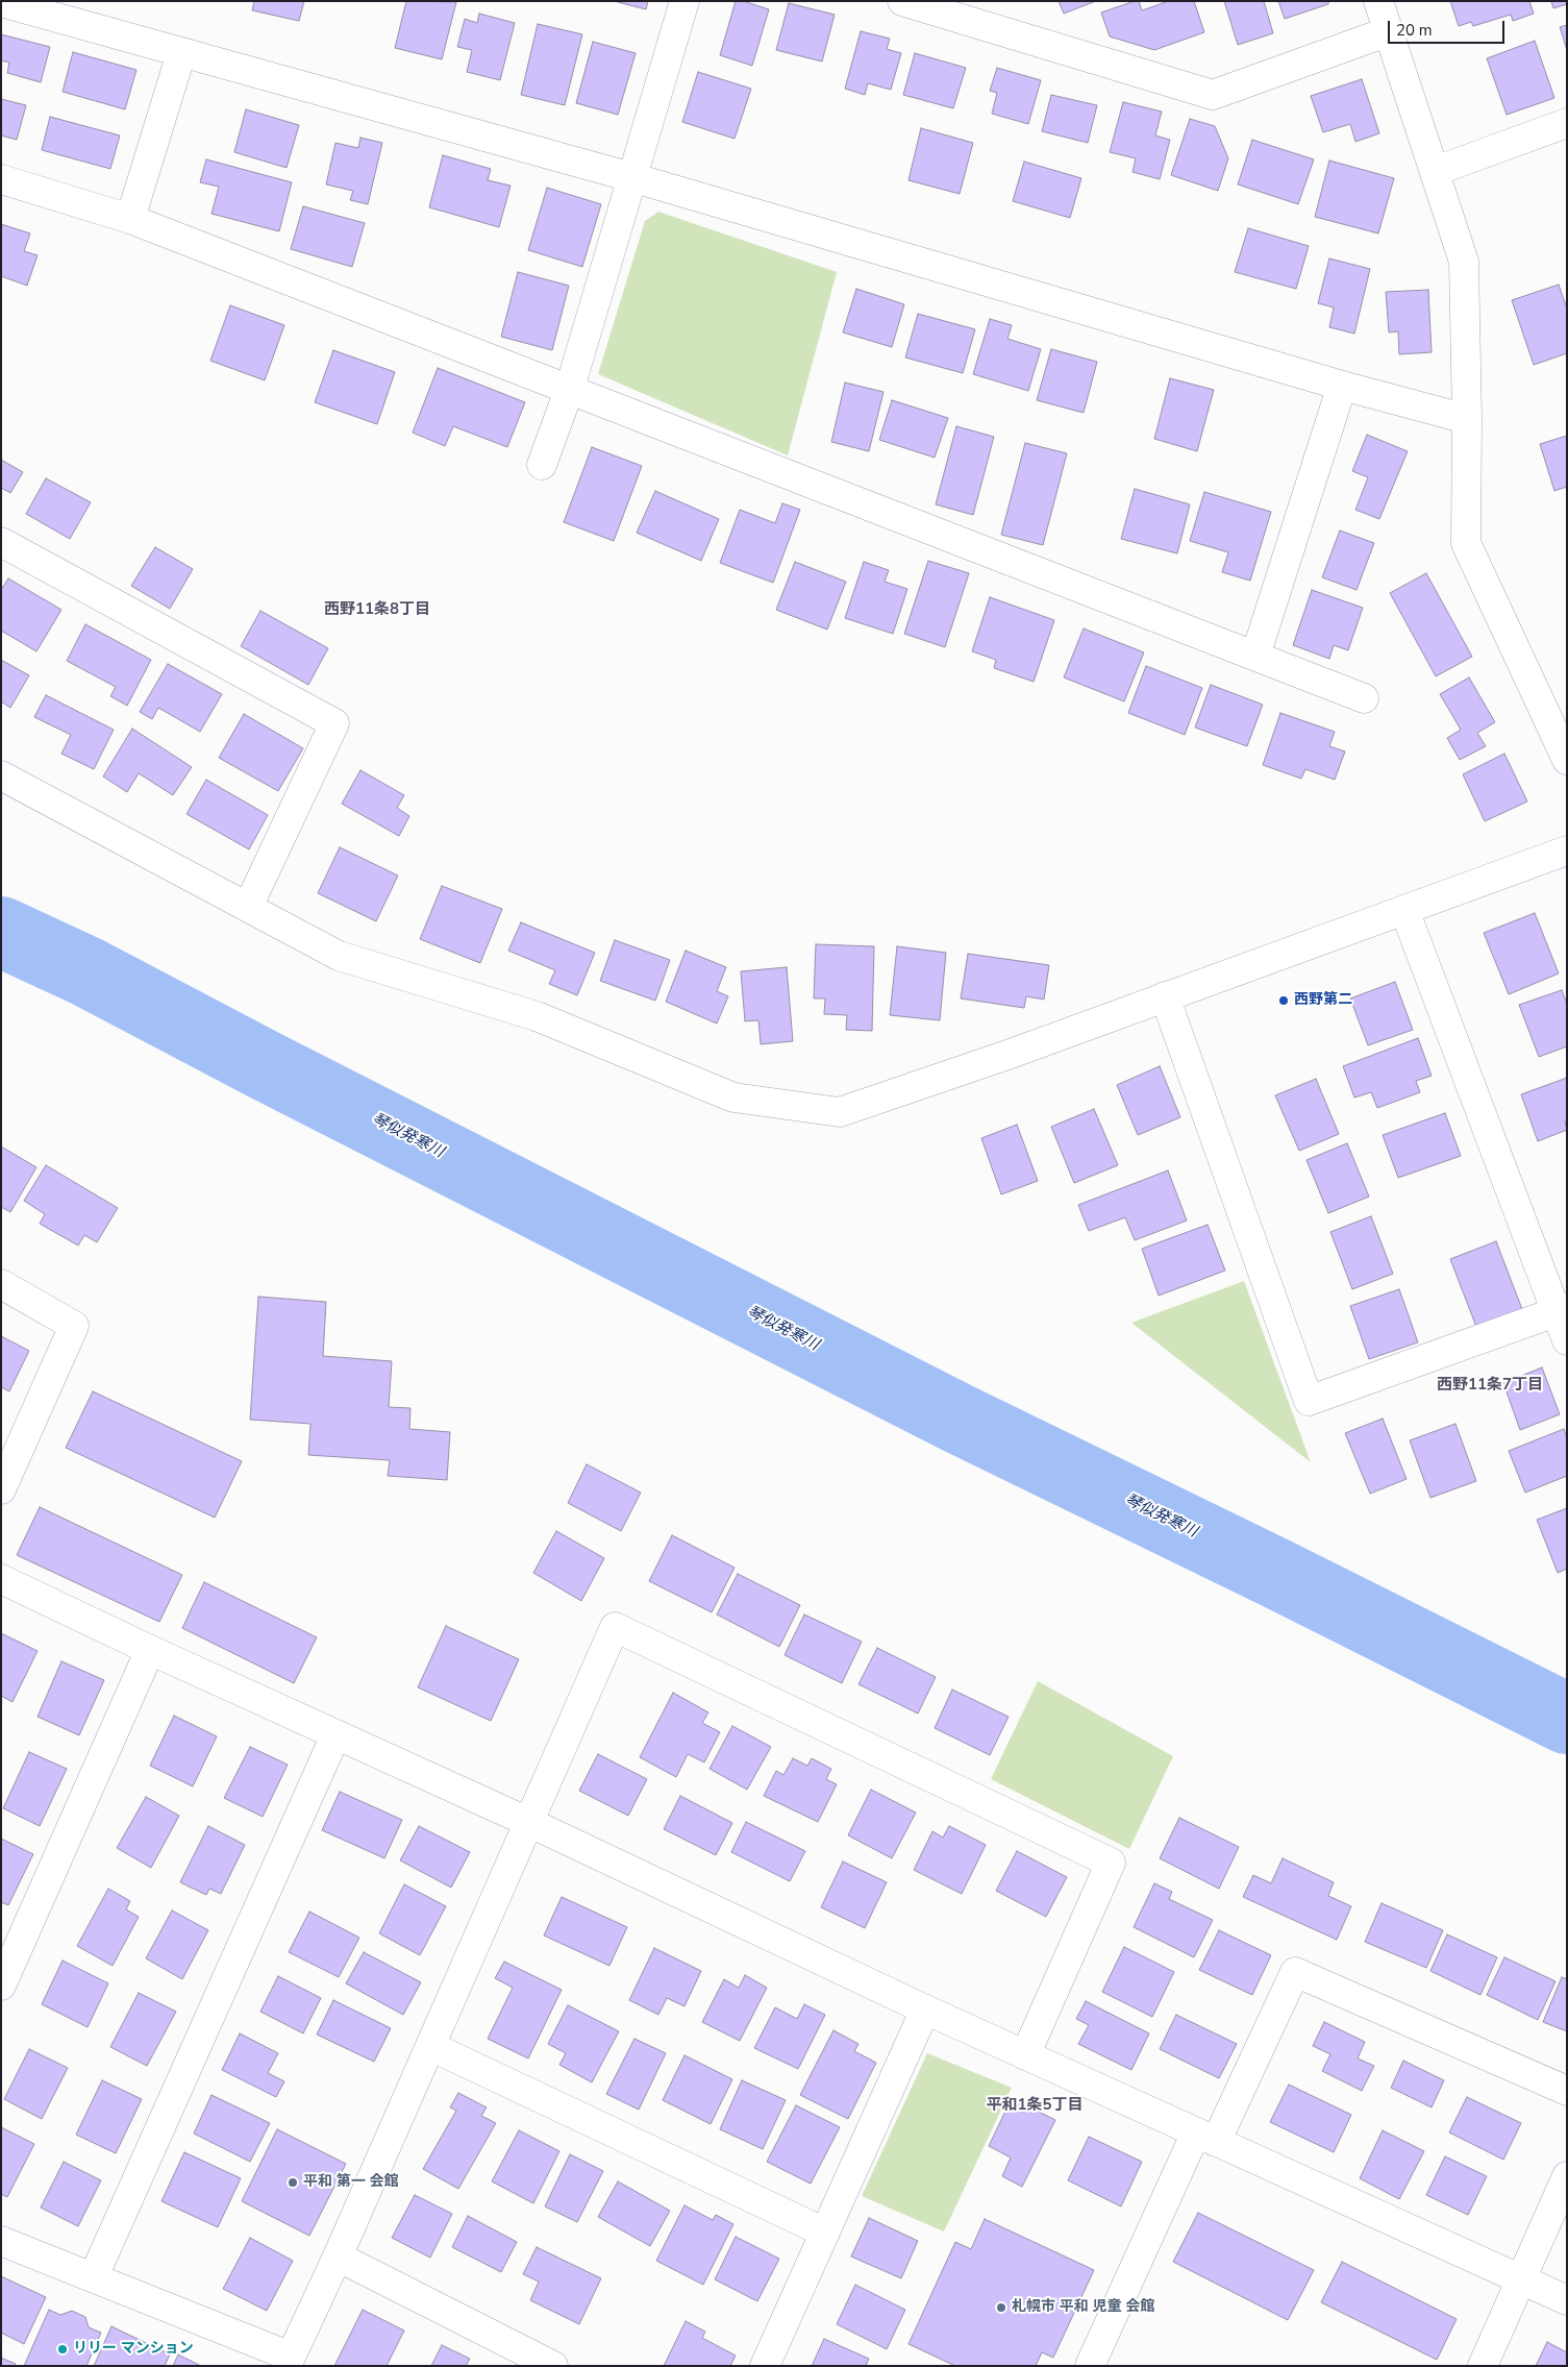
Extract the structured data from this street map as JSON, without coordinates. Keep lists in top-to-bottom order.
{
  "districts": ["西野11条8丁目", "西野11条7丁目", "平和1条5丁目"],
  "water": ["琴似発寒川"],
  "places": [
    "西野第二",
    "平和 第一 会館",
    "札幌市 平和 児童 会館",
    "リリー マンション"
  ],
  "scale_bar": "20 m"
}
